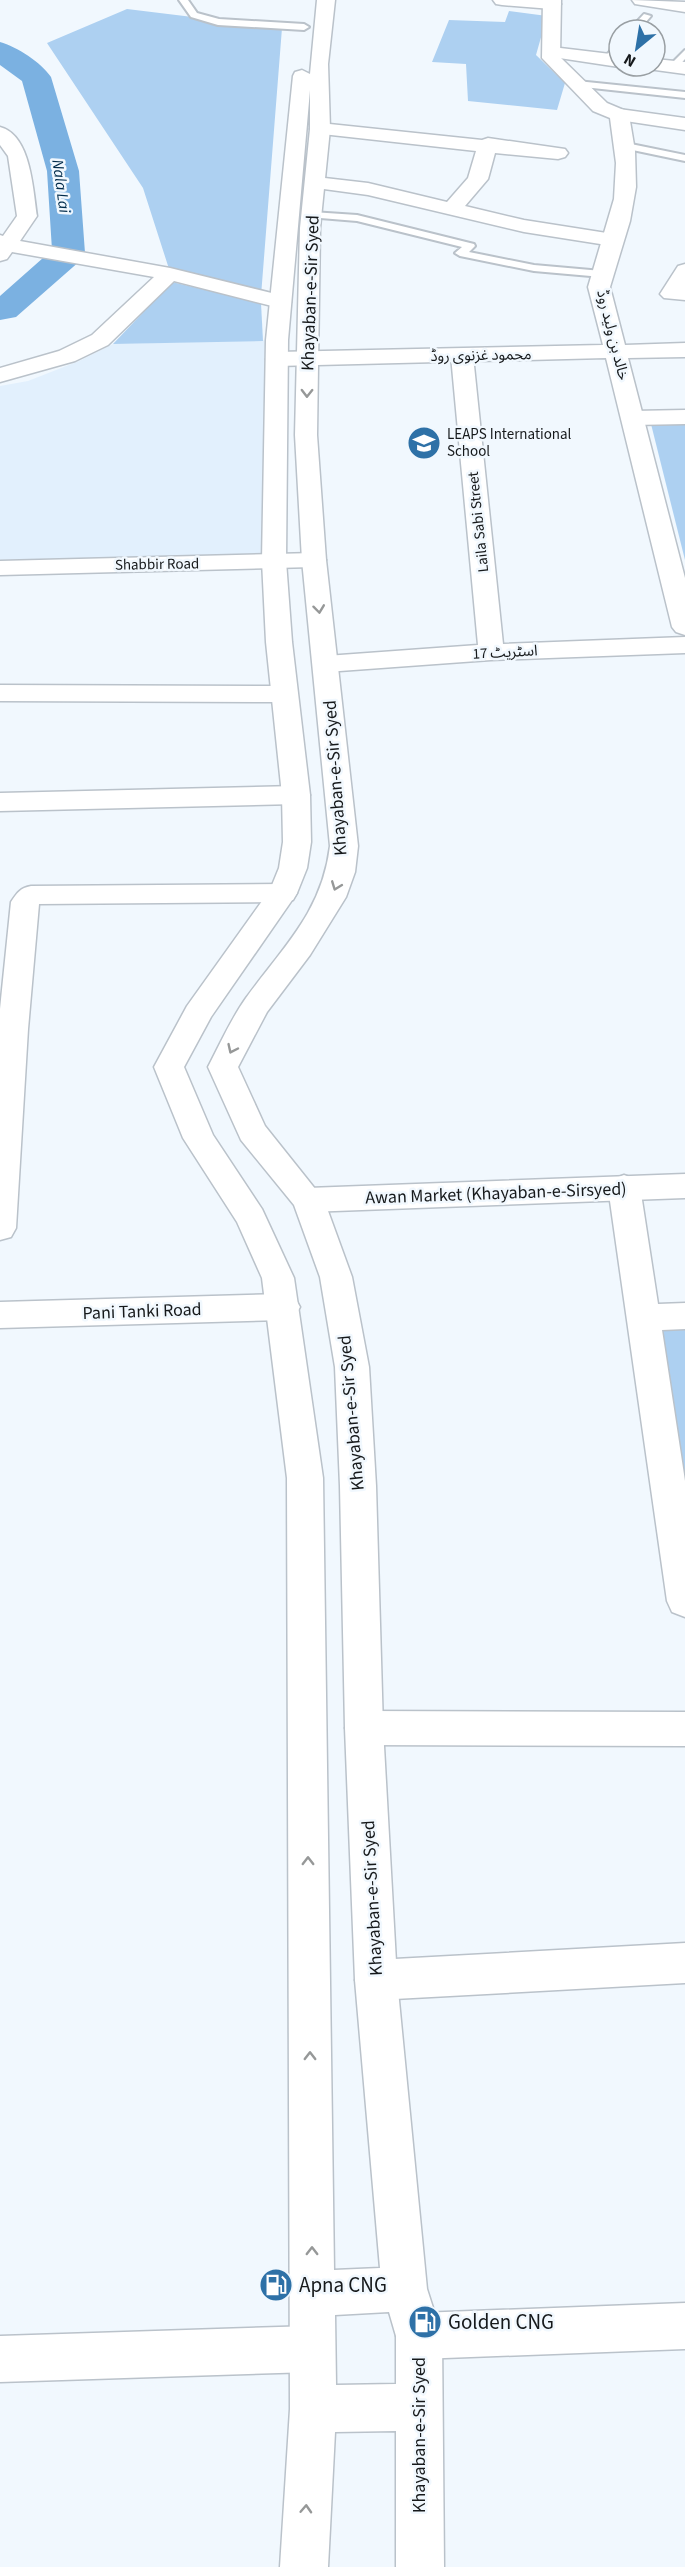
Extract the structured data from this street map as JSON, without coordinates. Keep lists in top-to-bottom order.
{
  "streets": {
    "street": [
      "Khayaban-e-Sir Syed",
      "خالد بن ولید روڈ",
      "محمود غزنوی روڈ",
      "Laila Sabi Street",
      "Shabbir Road",
      "اسٹریٹ 17",
      "Awan Market (Khayaban-e-Sirsyed)",
      "Pani Tanki Road"
    ]
  },
  "crossings": [
    ["Khayaban-e-Sir Syed", "محمود غزنوی روڈ"],
    ["Khayaban-e-Sir Syed", "Shabbir Road"],
    ["Khayaban-e-Sir Syed", "اسٹریٹ 17"],
    ["Khayaban-e-Sir Syed", "Awan Market (Khayaban-e-Sirsyed)"],
    ["Khayaban-e-Sir Syed", "Pani Tanki Road"],
    ["خالد بن ولید روڈ", "محمود غزنوی روڈ"],
    ["محمود غزنوی روڈ", "Laila Sabi Street"],
    ["Laila Sabi Street", "اسٹریٹ 17"]
  ],
  "water": ["Nala Lai"],
  "places": {
    "school or university": ["LEAPS International School"],
    "fuel station": ["Apna CNG", "Golden CNG"]
  },
  "north": "bottom left"
}
